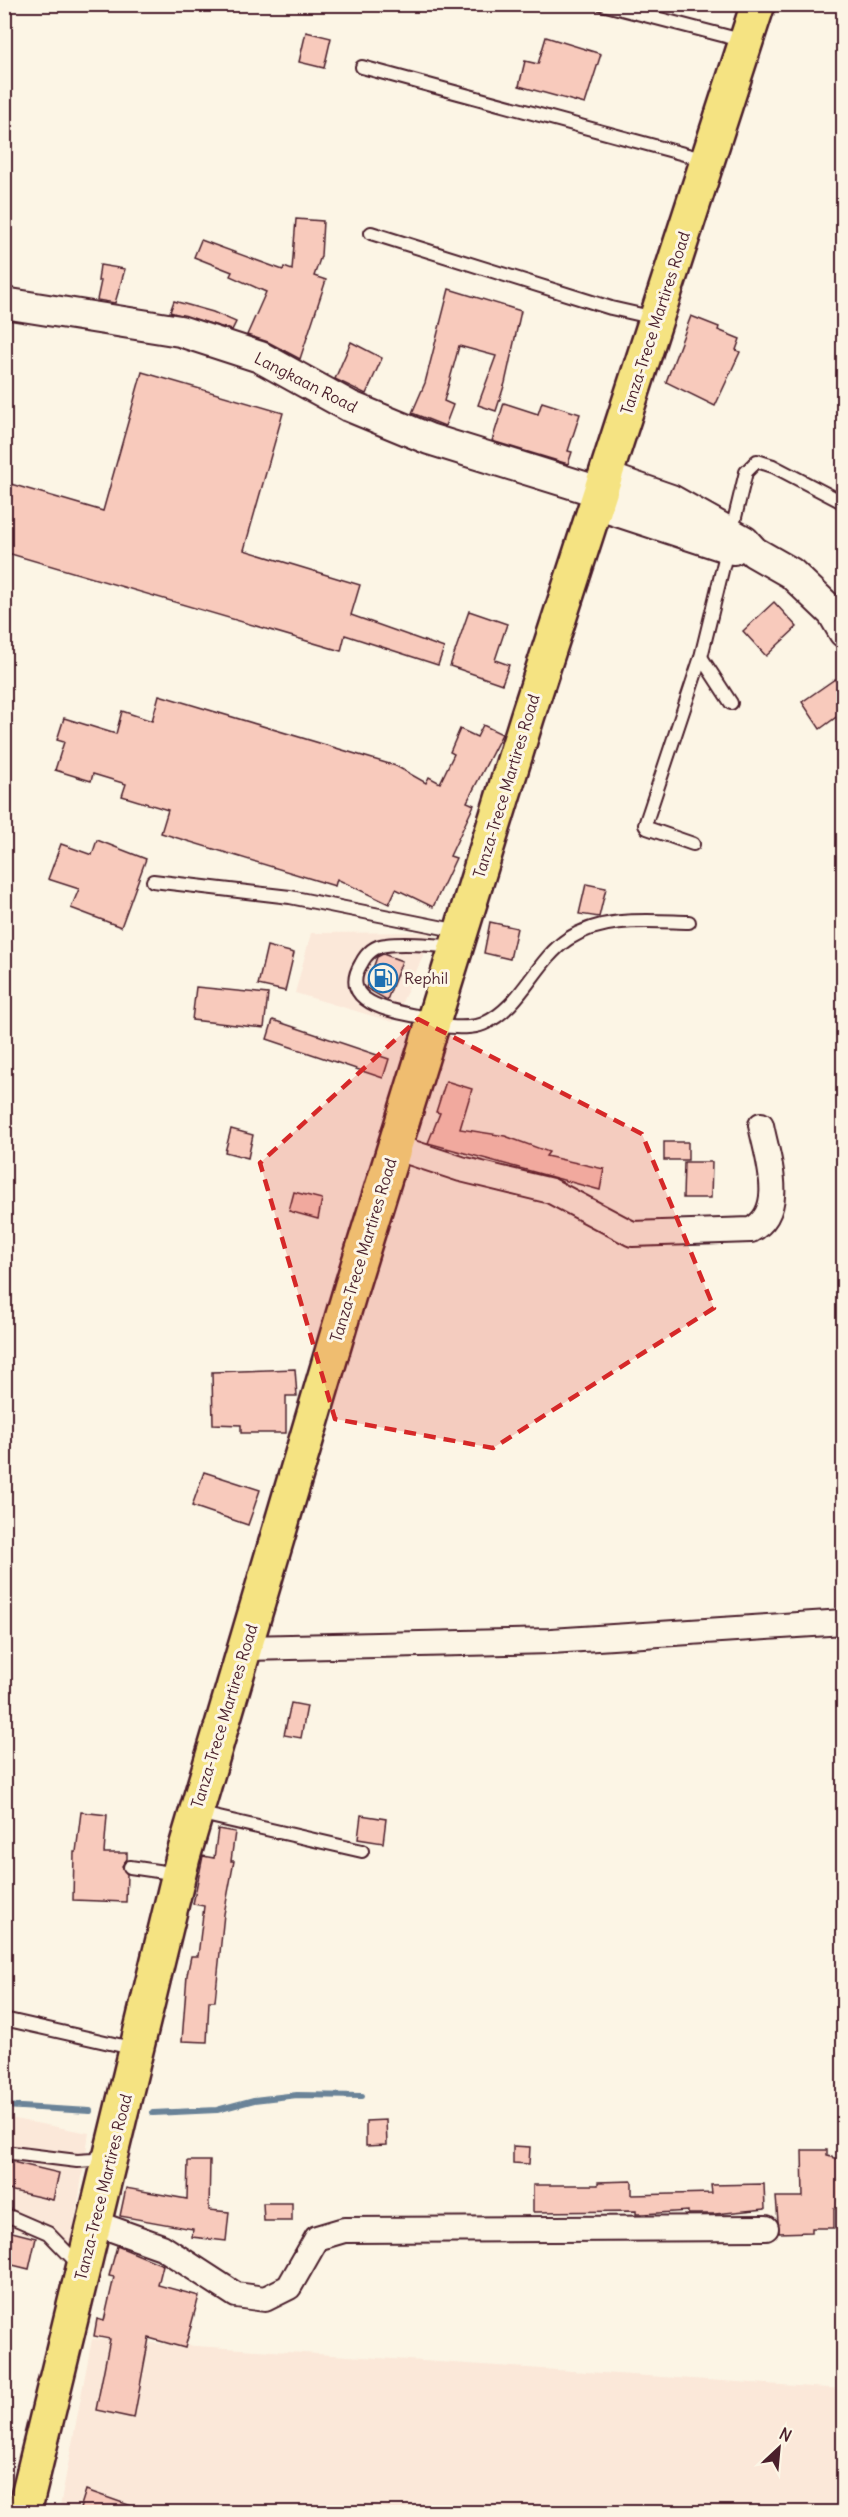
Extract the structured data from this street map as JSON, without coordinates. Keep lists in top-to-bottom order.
{
  "streets": {
    "main road": ["Tanza-Trece Martires Road"],
    "street": ["Langkaan Road"]
  },
  "crossings": [
    ["Tanza-Trece Martires Road", "Langkaan Road"]
  ],
  "places": {
    "fuel station": ["Rephil"]
  },
  "north": "top right"
}
